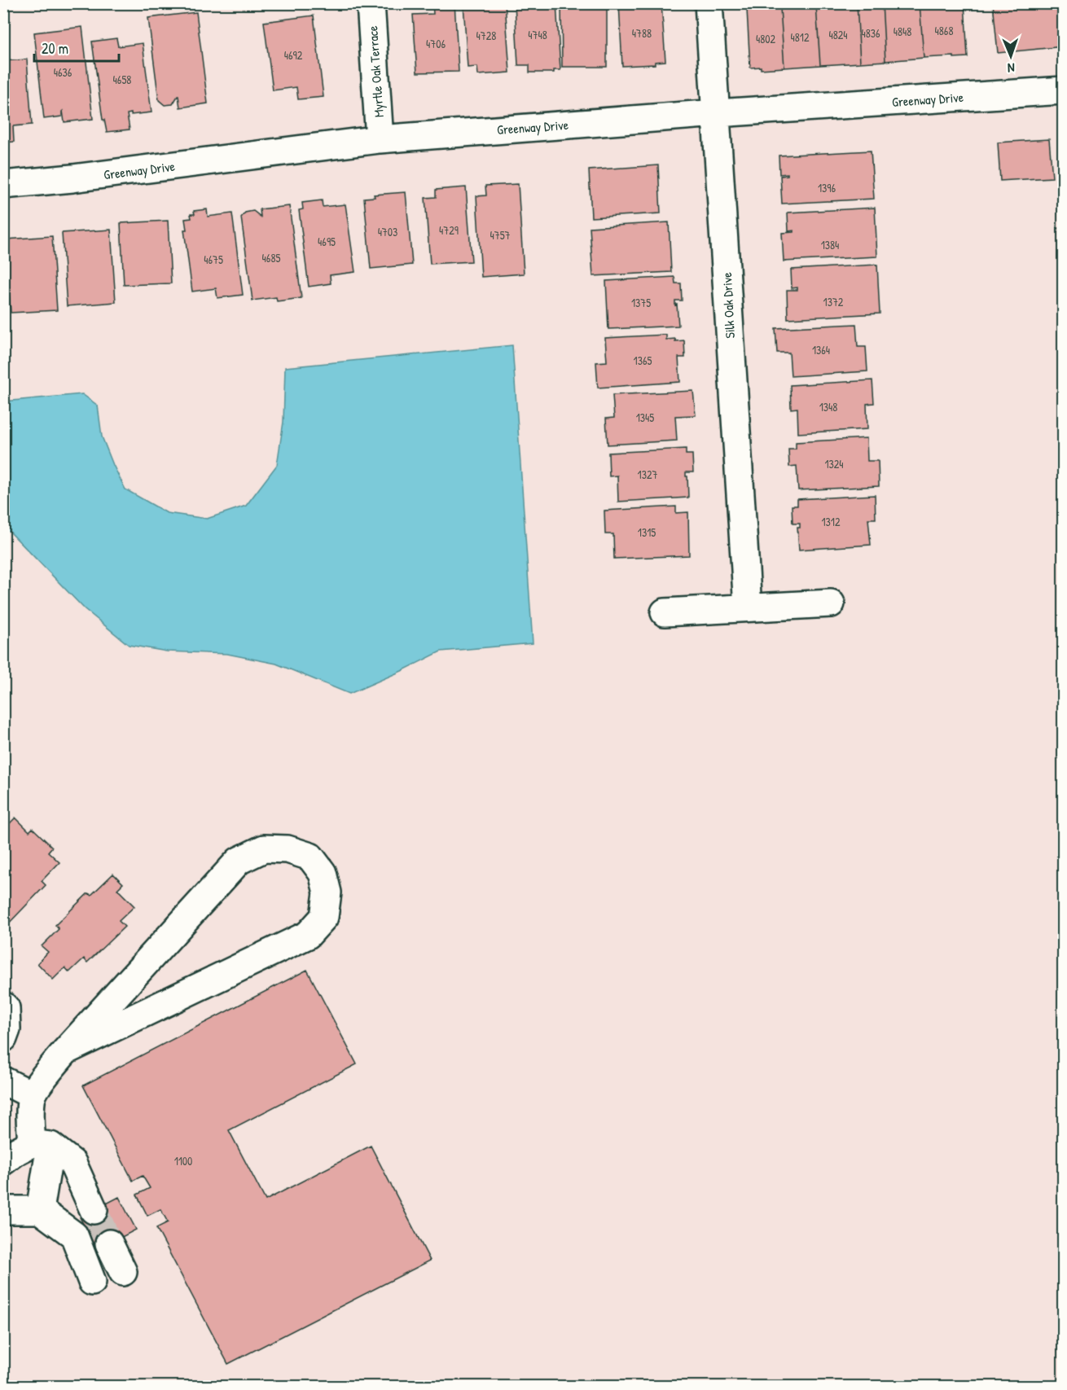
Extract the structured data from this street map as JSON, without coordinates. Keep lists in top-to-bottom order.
{
  "streets": {
    "street": ["Myrtle Oak Terrace", "Greenway Drive", "Silk Oak Drive"]
  },
  "crossings": [
    ["Myrtle Oak Terrace", "Greenway Drive"],
    ["Greenway Drive", "Silk Oak Drive"]
  ],
  "house_numbers": [
    "4868",
    "4848",
    "4788",
    "4836",
    "4748",
    "4824",
    "4728",
    "4812",
    "4802",
    "4706",
    "4692",
    "4636",
    "4658",
    "1396",
    "4729",
    "4703",
    "4757",
    "4695",
    "1384",
    "4685",
    "4675",
    "1372",
    "1375",
    "1364",
    "1365",
    "1348",
    "1345",
    "1324",
    "1327",
    "1312",
    "1315",
    "1100"
  ],
  "scale_bar": "20 m",
  "north": "bottom"
}
